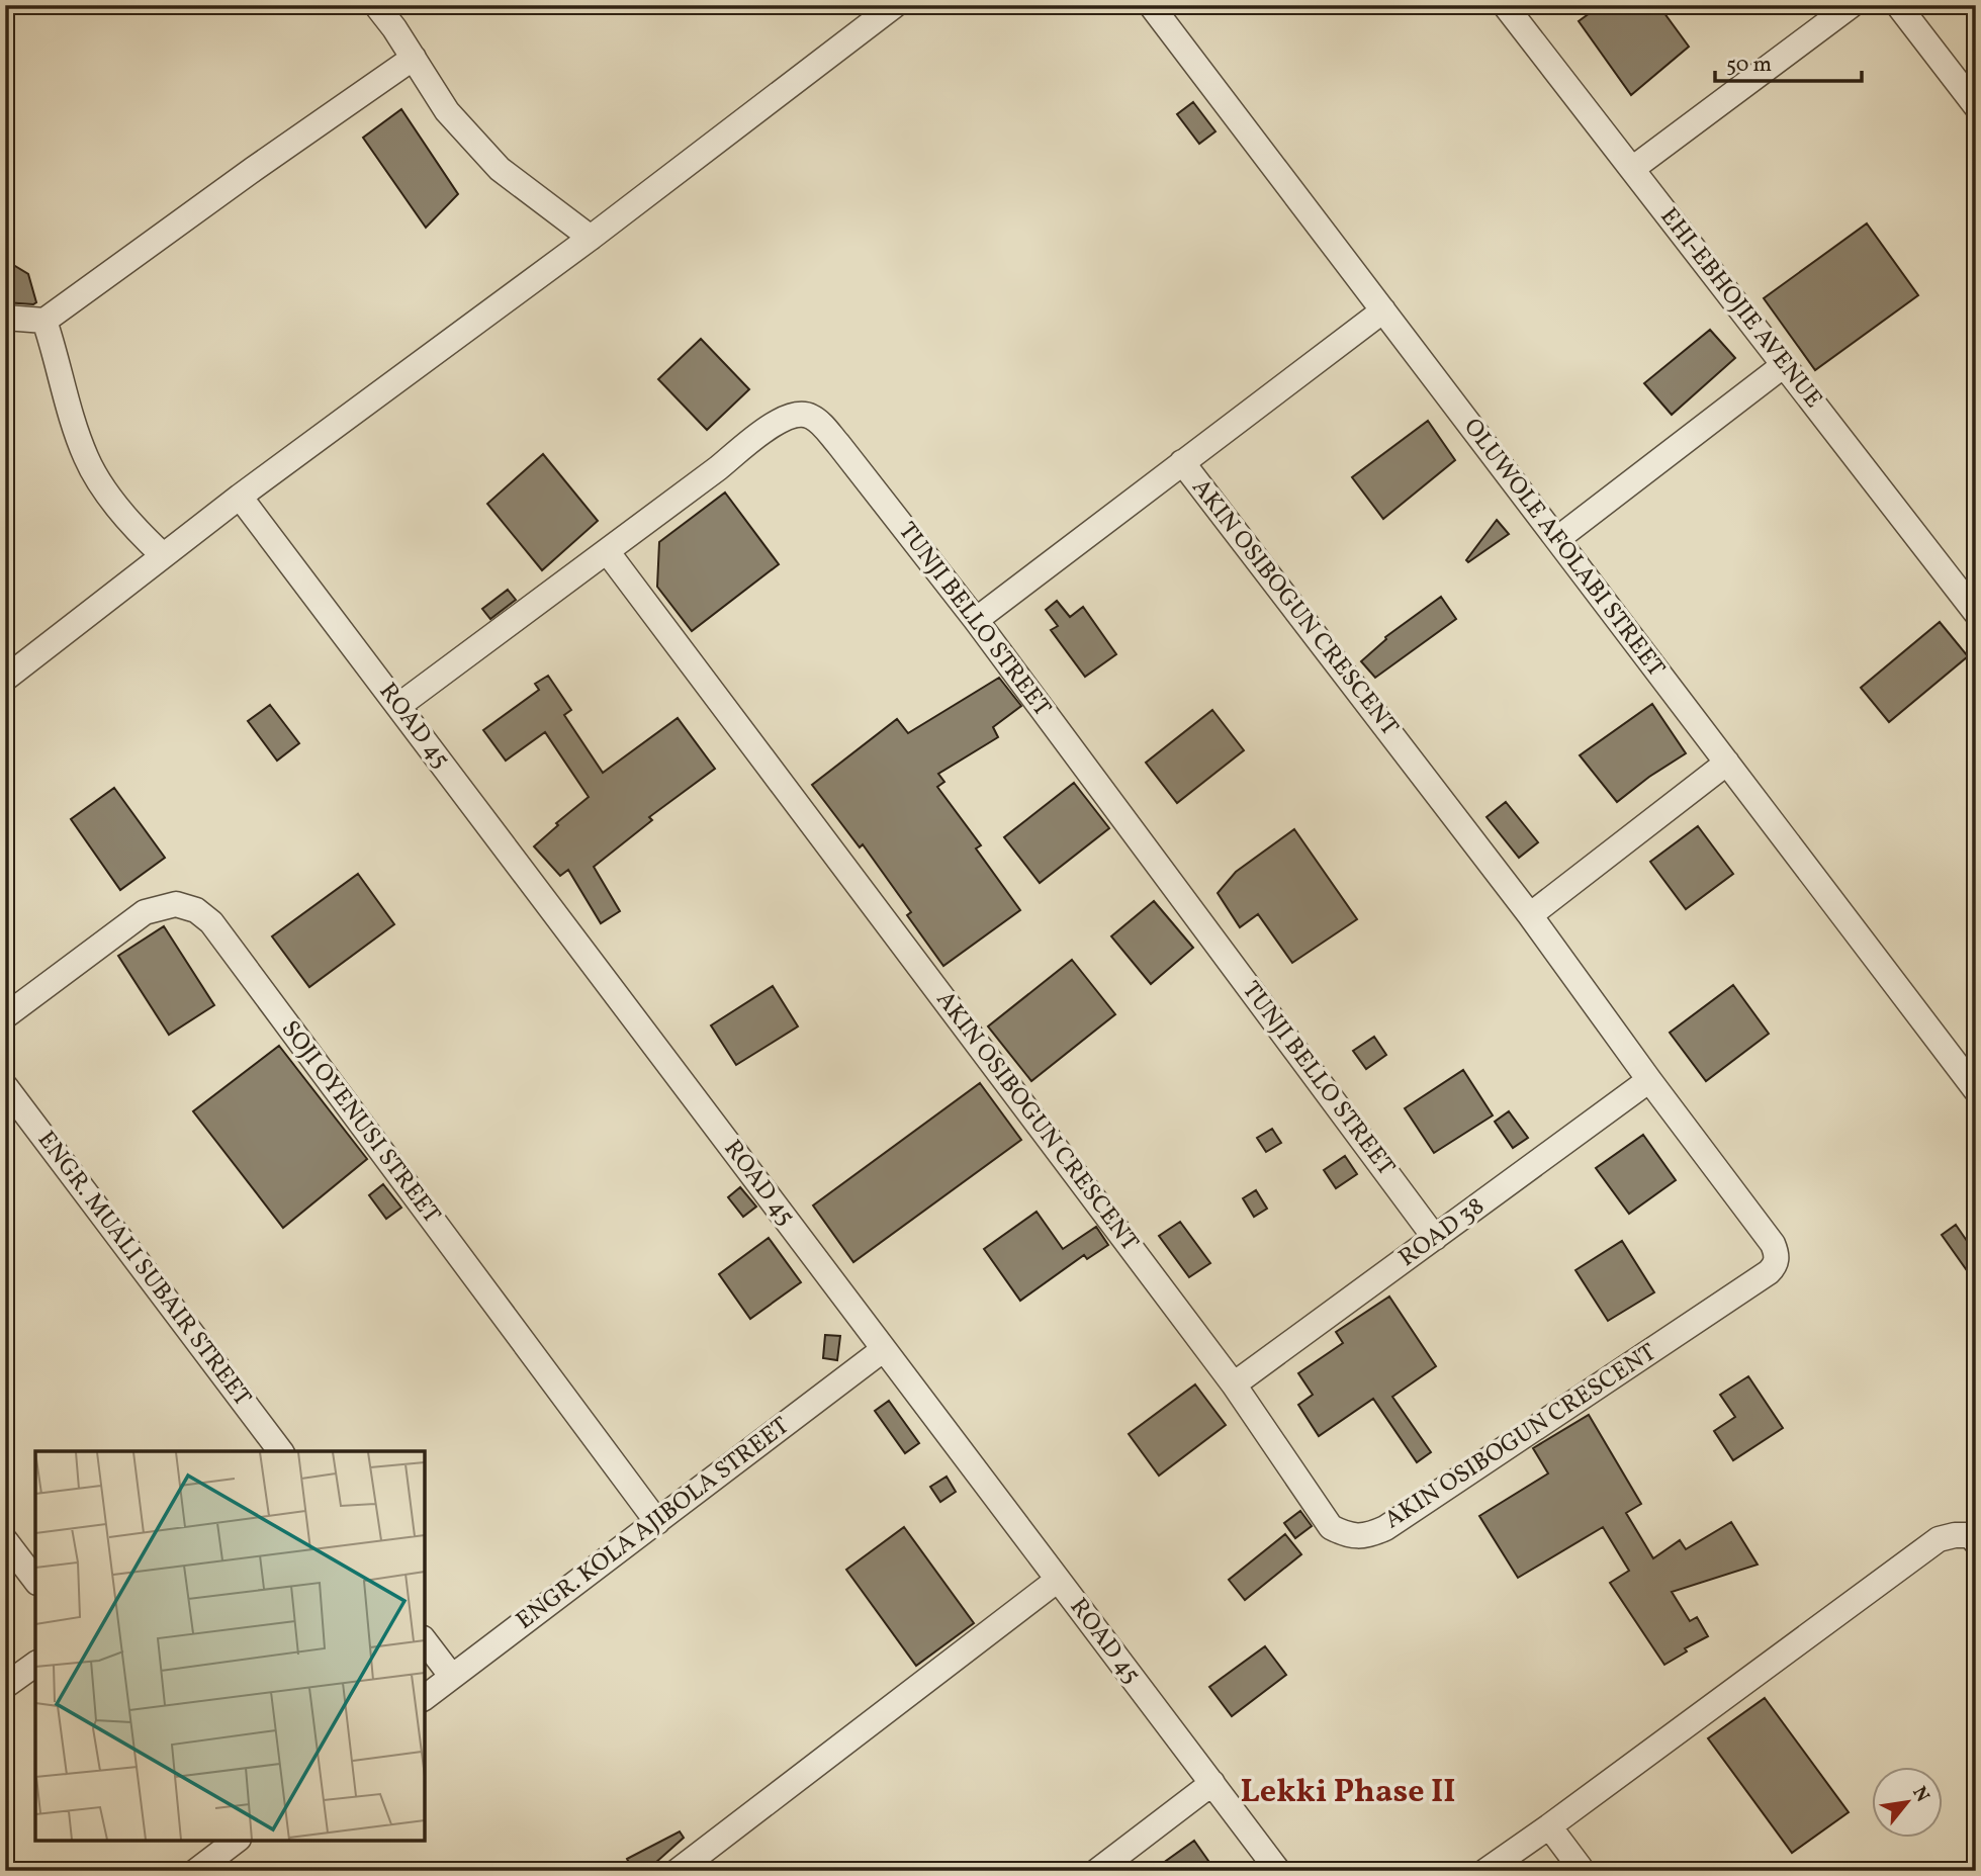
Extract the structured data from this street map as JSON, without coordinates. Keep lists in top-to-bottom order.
{
  "streets": {
    "street": [
      "EHI-EBHOJIE AVENUE",
      "OLUWOLE AFOLABI STREET",
      "AKIN OSIBOGUN CRESCENT",
      "TUNJI BELLO STREET",
      "ROAD 45",
      "SOJI OYENUSI STREET",
      "ROAD 38",
      "ENGR. MUALI SUBAIR STREET",
      "ENGR. KOLA AJIBOLA STREET"
    ]
  },
  "crossings": [
    ["AKIN OSIBOGUN CRESCENT", "TUNJI BELLO STREET"],
    ["AKIN OSIBOGUN CRESCENT", "ROAD 38"],
    ["TUNJI BELLO STREET", "ROAD 45"],
    ["TUNJI BELLO STREET", "ROAD 38"],
    ["ROAD 45", "ENGR. KOLA AJIBOLA STREET"],
    ["SOJI OYENUSI STREET", "ENGR. KOLA AJIBOLA STREET"]
  ],
  "districts": ["Lekki Phase II"],
  "scale_bar": "50 m",
  "north": "top right"
}
